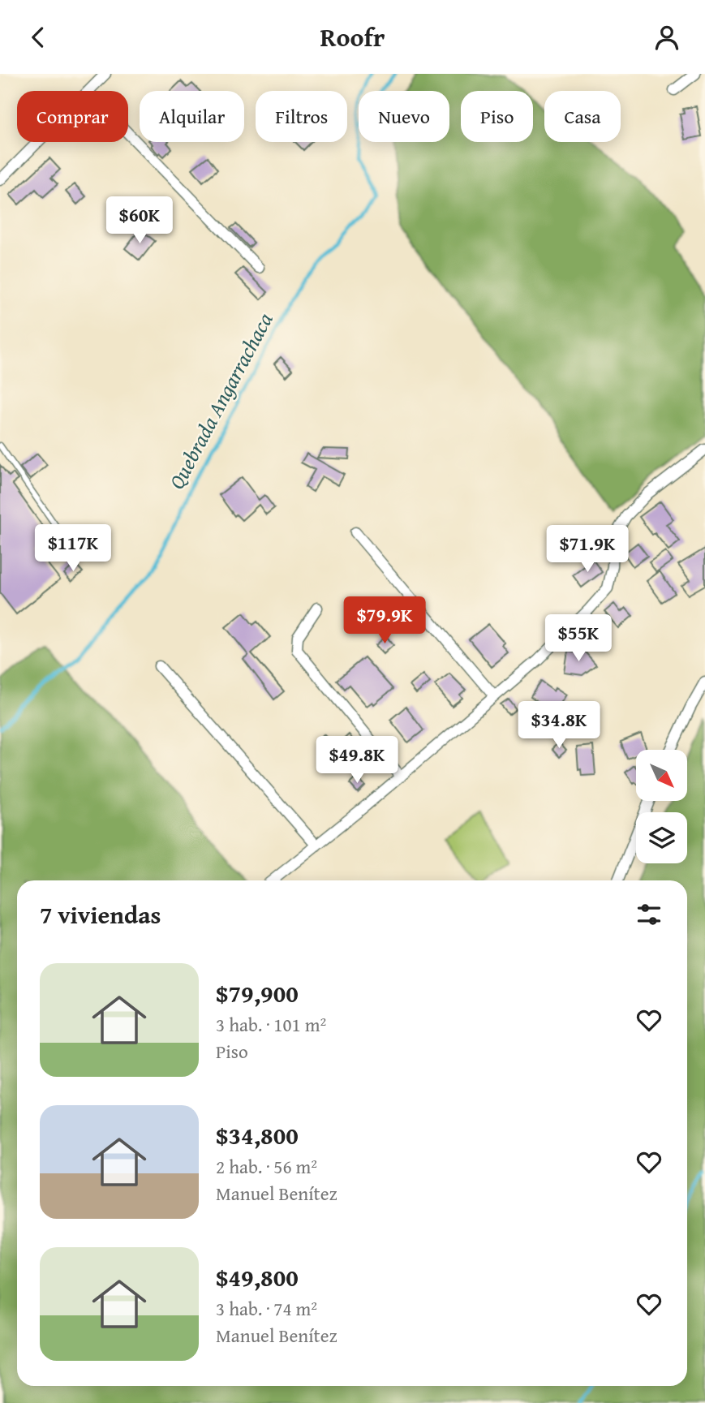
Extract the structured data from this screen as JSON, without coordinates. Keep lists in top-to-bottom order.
{
  "water": ["Quebrada Angarrachaca"],
  "north": "bottom right",
  "page": {
    "header": "Roofr",
    "chip": [
      "Comprar",
      "Alquilar",
      "Filtros",
      "Nuevo",
      "Piso",
      "Casa"
    ],
    "price": [
      "$60K",
      "$117K",
      "$71.9K",
      "$79.9K",
      "$55K",
      "$34.8K",
      "$49.8K"
    ],
    "heading": "7 viviendas",
    "list": [
      {
        "name": "$79,900",
        "note": "3 hab. · 101 m² · Piso"
      },
      {
        "name": "$34,800",
        "note": "2 hab. · 56 m² · Manuel Benítez"
      },
      {
        "name": "$49,800",
        "note": "3 hab. · 74 m² · Manuel Benítez"
      }
    ]
  }
}
